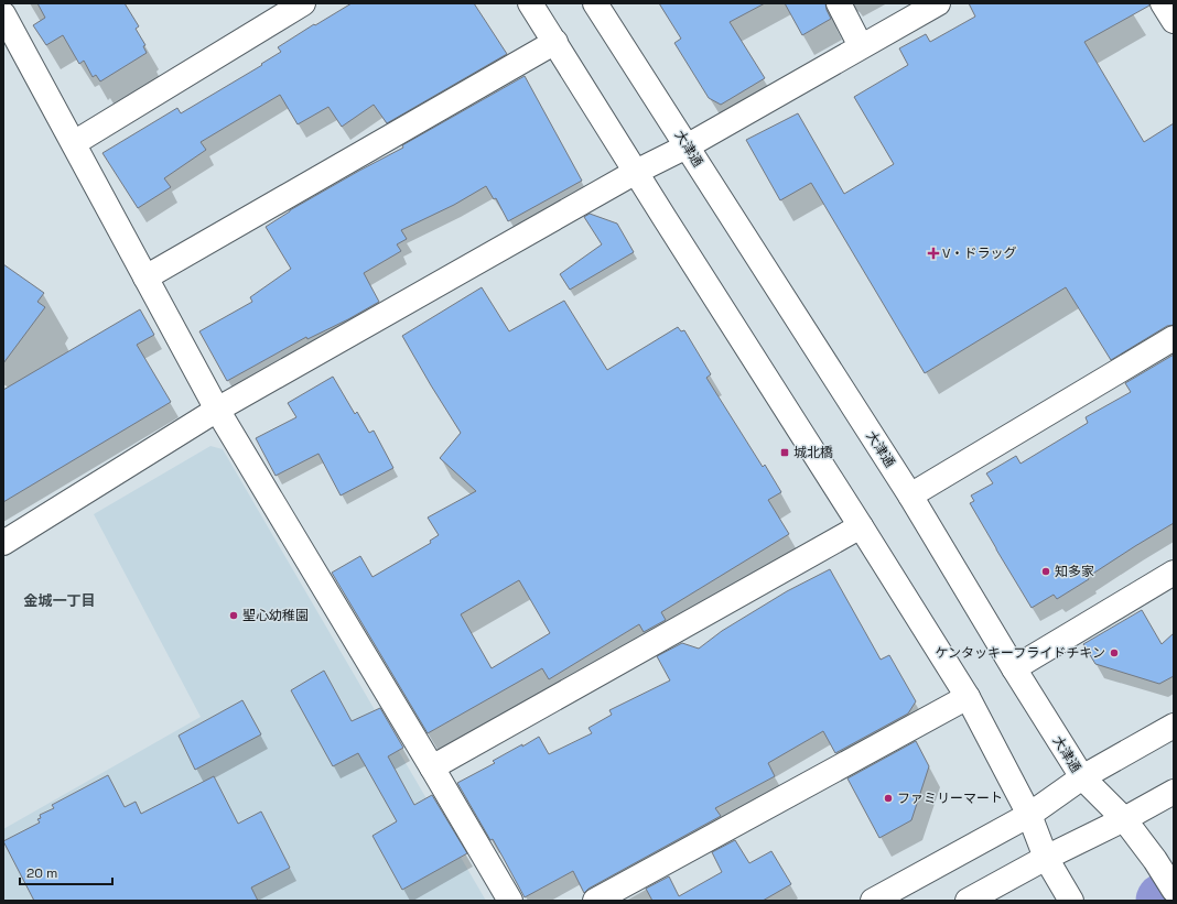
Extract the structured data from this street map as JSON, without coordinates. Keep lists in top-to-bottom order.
{
  "streets": {
    "street": ["大津通"]
  },
  "districts": ["金城一丁目"],
  "places": {
    "health": ["V・ドラッグ"],
    "transit": ["城北橋"],
    "other": [
      "知多家",
      "聖心幼稚園",
      "ケンタッキーフライドチキン",
      "ファミリーマート"
    ]
  },
  "scale_bar": "20 m"
}
